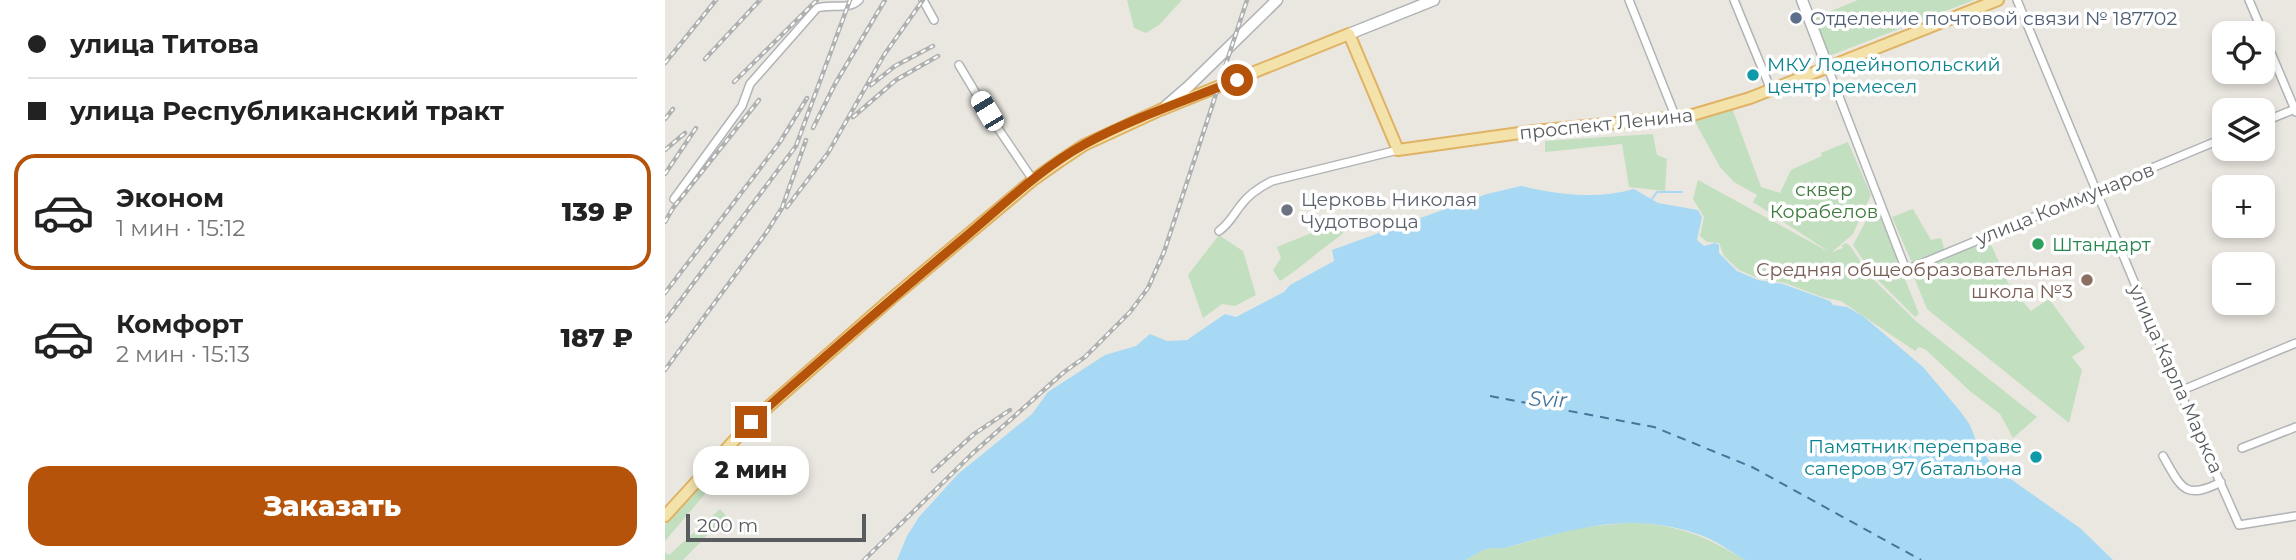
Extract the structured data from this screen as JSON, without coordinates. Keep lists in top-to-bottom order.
{
  "streets": {
    "main road": ["проспект Ленина"],
    "street": ["улица Коммунаров", "улица Карла Маркса"]
  },
  "crossings": [
    ["проспект Ленина", "улица Коммунаров"],
    ["улица Коммунаров", "улица Карла Маркса"]
  ],
  "water": ["Svir"],
  "parks": ["сквер Корабелов"],
  "places": [
    "Отделение почтовой связи № 187702",
    "МКУ Лодейнопольский центр ремесел",
    "Церковь Николая Чудотворца",
    "Штандарт",
    "Средняя общеобразовательная школа №3",
    "Памятник переправе саперов 97 батальона"
  ],
  "scale_bar": "200 m",
  "page": {
    "banner": ["улица Титова", "улица Республиканский тракт"],
    "map_buttons": ["+", "−"],
    "list": [
      {
        "name": "Эконом",
        "note": "1 мин · 15:12",
        "value": "139 ₽"
      },
      {
        "name": "Комфорт",
        "note": "2 мин · 15:13",
        "value": "187 ₽"
      }
    ],
    "bubble": "2 мин",
    "buttons": "Заказать",
    "scale": "200 m"
  }
}
